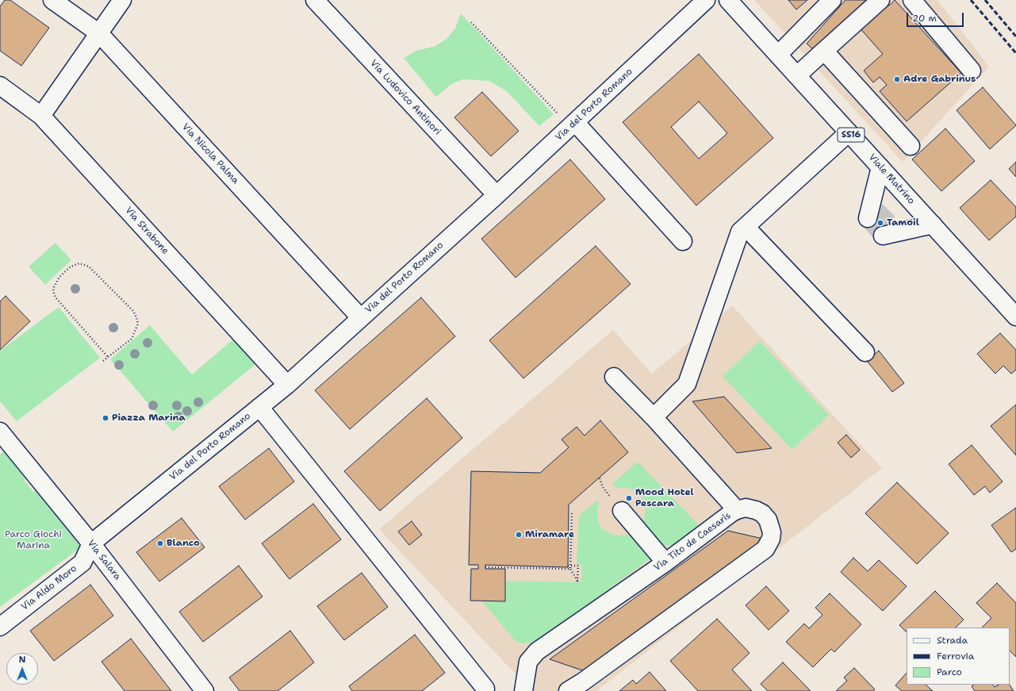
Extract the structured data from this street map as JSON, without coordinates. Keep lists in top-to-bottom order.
{
  "streets": {
    "street": [
      "Via Ludovico Antinori",
      "Via del Porto Romano",
      "SS16",
      "Via Nicola Palma",
      "Viale Matrino",
      "Via Strabone",
      "Via Tito de Caesaris",
      "Via Salara",
      "Via Aldo Moro"
    ]
  },
  "crossings": [
    ["Via Ludovico Antinori", "Via del Porto Romano"],
    ["Via del Porto Romano", "Via Nicola Palma"],
    ["Via del Porto Romano", "Via Strabone"],
    ["Via del Porto Romano", "Via Salara"],
    ["Via del Porto Romano", "Via Aldo Moro"],
    ["Via Salara", "Via Aldo Moro"]
  ],
  "parks": ["Parco Giochi Marina"],
  "places": [
    "Adre Gabrinus",
    "Tamoil",
    "Piazza Marina",
    "Mood Hotel Pescara",
    "Miramare",
    "Blanco"
  ],
  "legend": ["Strada", "Ferrovia", "Parco"],
  "scale_bar": "20 m",
  "north": "top"
}
